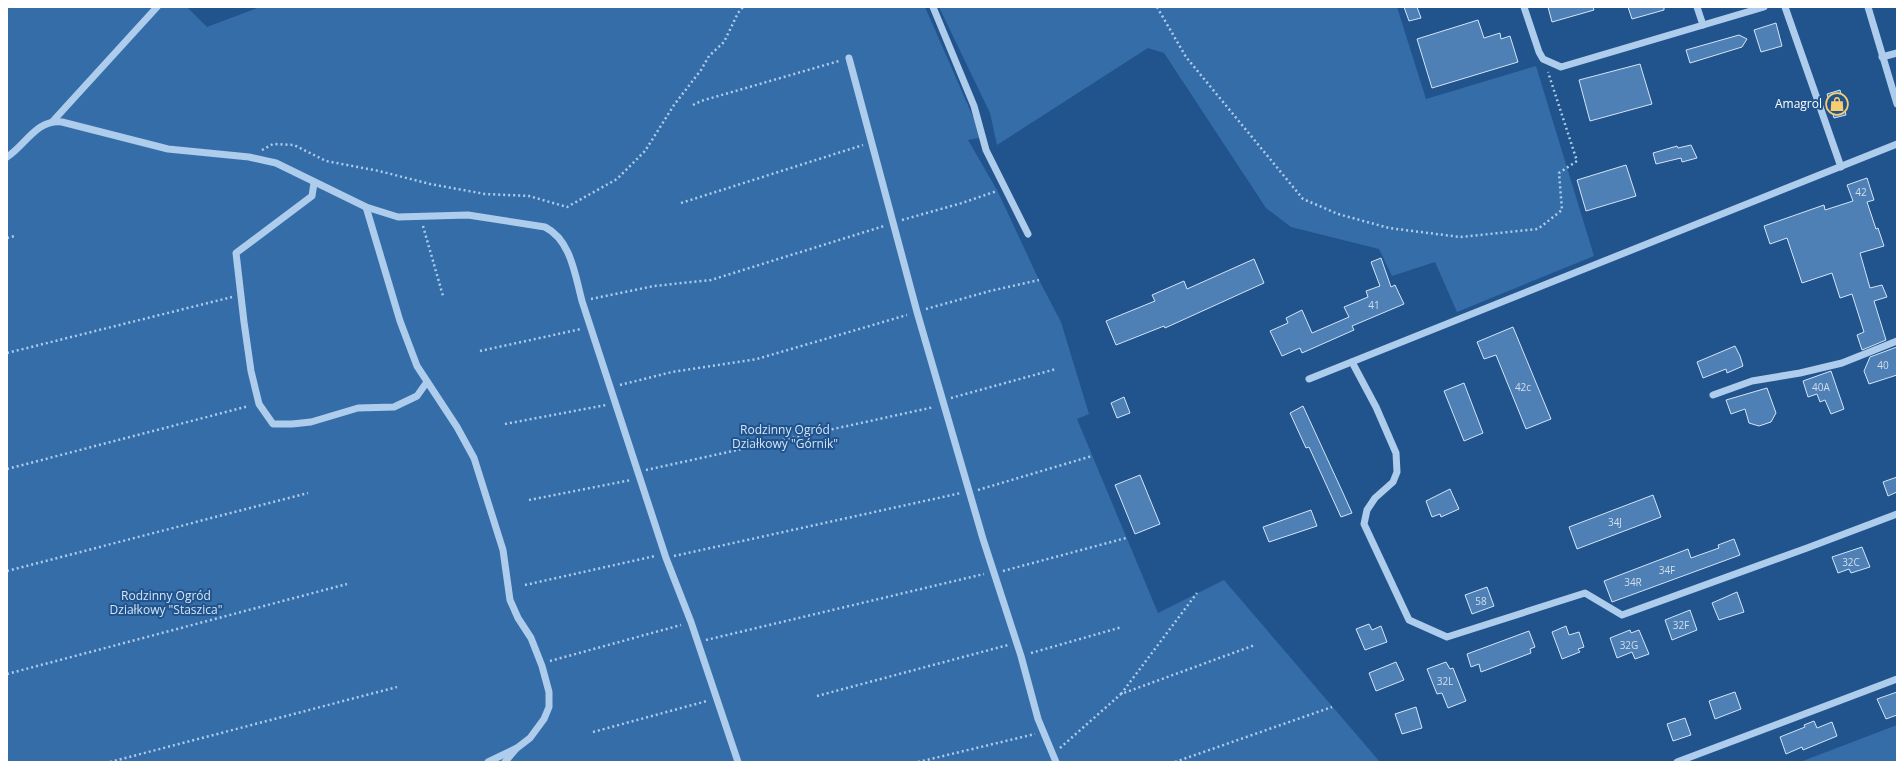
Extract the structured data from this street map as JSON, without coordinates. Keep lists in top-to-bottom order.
{
  "parks": ["Rodzinny Ogród Działkowy \"Górnik\"", "Rodzinny Ogród Działkowy \"Staszica\""],
  "places": {
    "shop": ["Amagrol"]
  },
  "house_numbers": [
    "42",
    "41",
    "40",
    "42c",
    "40A",
    "34J",
    "32C",
    "34F",
    "34R",
    "58",
    "32F",
    "32G",
    "32L"
  ]
}
